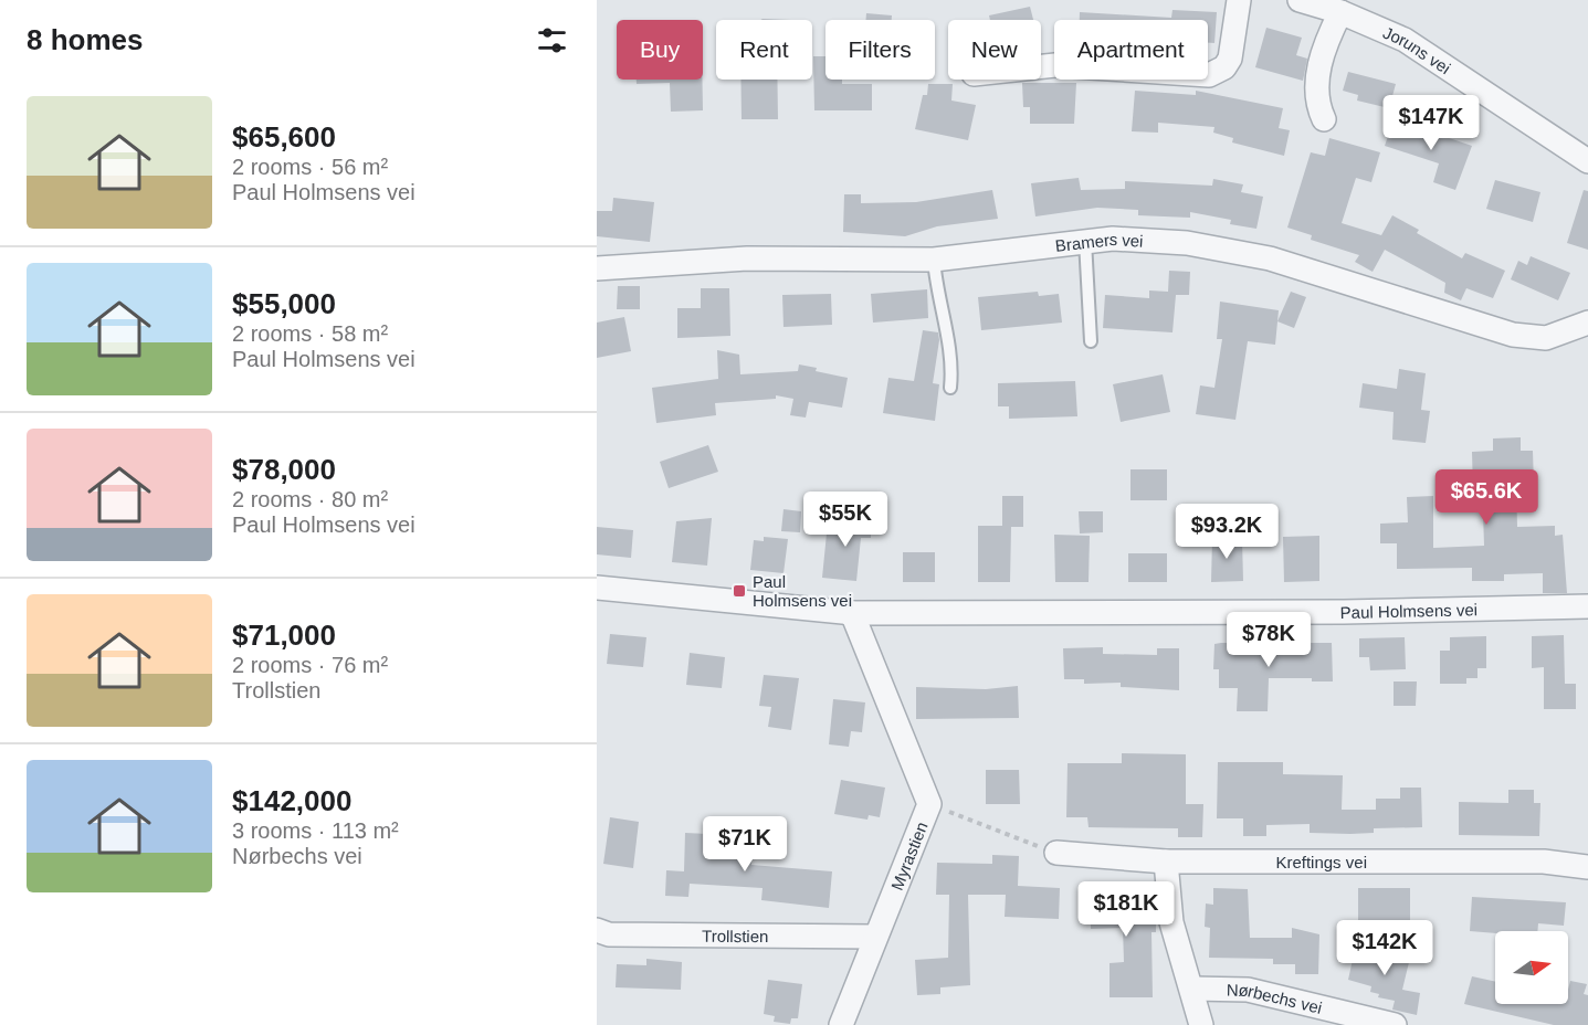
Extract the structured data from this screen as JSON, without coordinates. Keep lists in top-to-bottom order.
{
  "streets": {
    "street": [
      "Joruns vei",
      "Bramers vei",
      "Paul Holmsens vei",
      "Myrastien",
      "Kreftings vei",
      "Trollstien",
      "Nørbechs vei"
    ]
  },
  "crossings": [
    ["Paul Holmsens vei", "Myrastien"],
    ["Myrastien", "Trollstien"]
  ],
  "places": {
    "transit": ["Paul Holmsens vei"]
  },
  "north": "right",
  "page": {
    "heading": "8 homes",
    "chip": [
      "Buy",
      "Rent",
      "Filters",
      "New",
      "Apartment"
    ],
    "list": [
      {
        "name": "$65,600",
        "note": "2 rooms · 56 m² · Paul Holmsens vei"
      },
      {
        "name": "$55,000",
        "note": "2 rooms · 58 m² · Paul Holmsens vei"
      },
      {
        "name": "$78,000",
        "note": "2 rooms · 80 m² · Paul Holmsens vei"
      },
      {
        "name": "$71,000",
        "note": "2 rooms · 76 m² · Trollstien"
      },
      {
        "name": "$142,000",
        "note": "3 rooms · 113 m² · Nørbechs vei"
      }
    ],
    "price": [
      "$147K",
      "$65.6K",
      "$55K",
      "$93.2K",
      "$78K",
      "$71K",
      "$181K",
      "$142K"
    ]
  }
}
